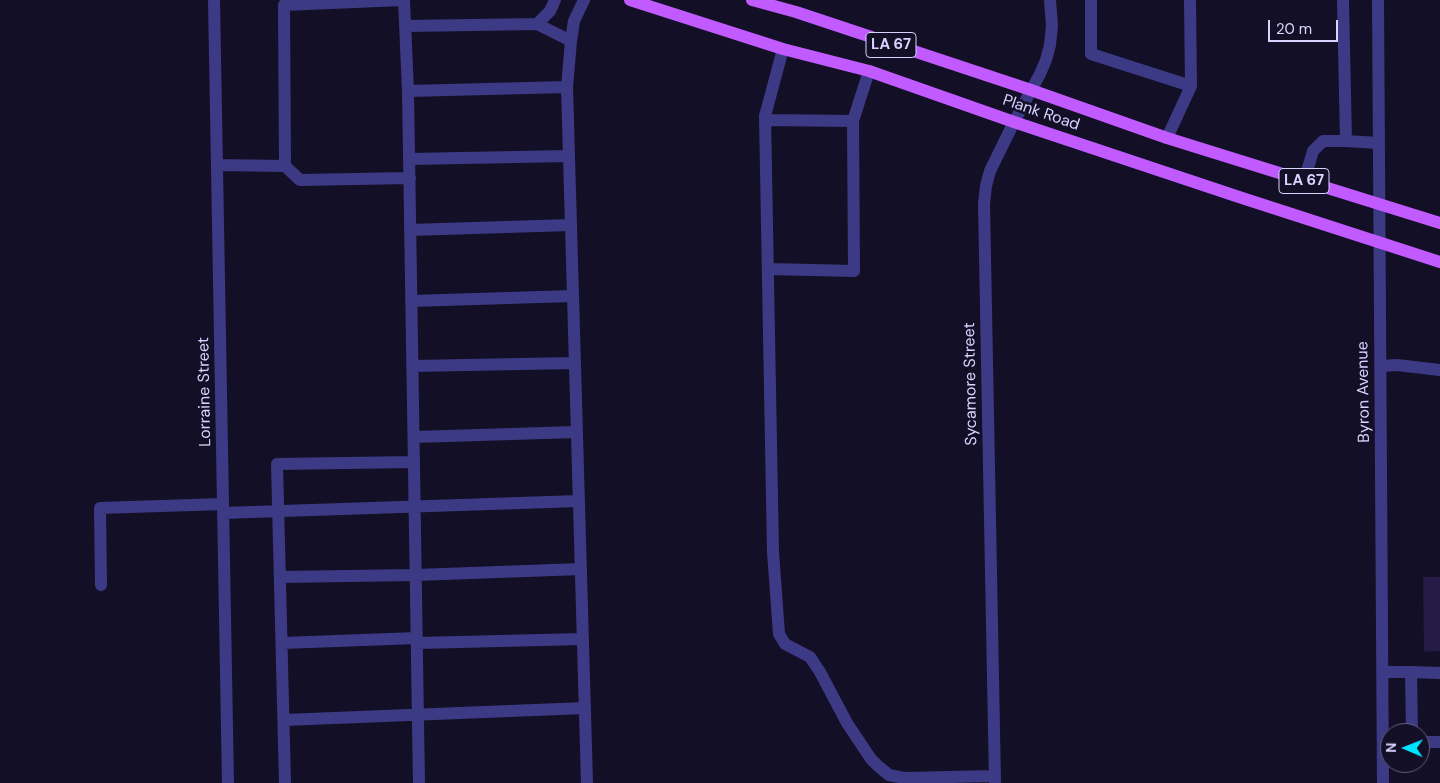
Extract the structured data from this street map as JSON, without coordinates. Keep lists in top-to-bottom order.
{
  "streets": {
    "main road": ["LA 67", "Plank Road"],
    "street": ["Sycamore Street", "Lorraine Street", "Byron Avenue"]
  },
  "crossings": [
    ["Plank Road", "Sycamore Street"],
    ["Plank Road", "Byron Avenue"]
  ],
  "scale_bar": "20 m",
  "north": "left"
}
